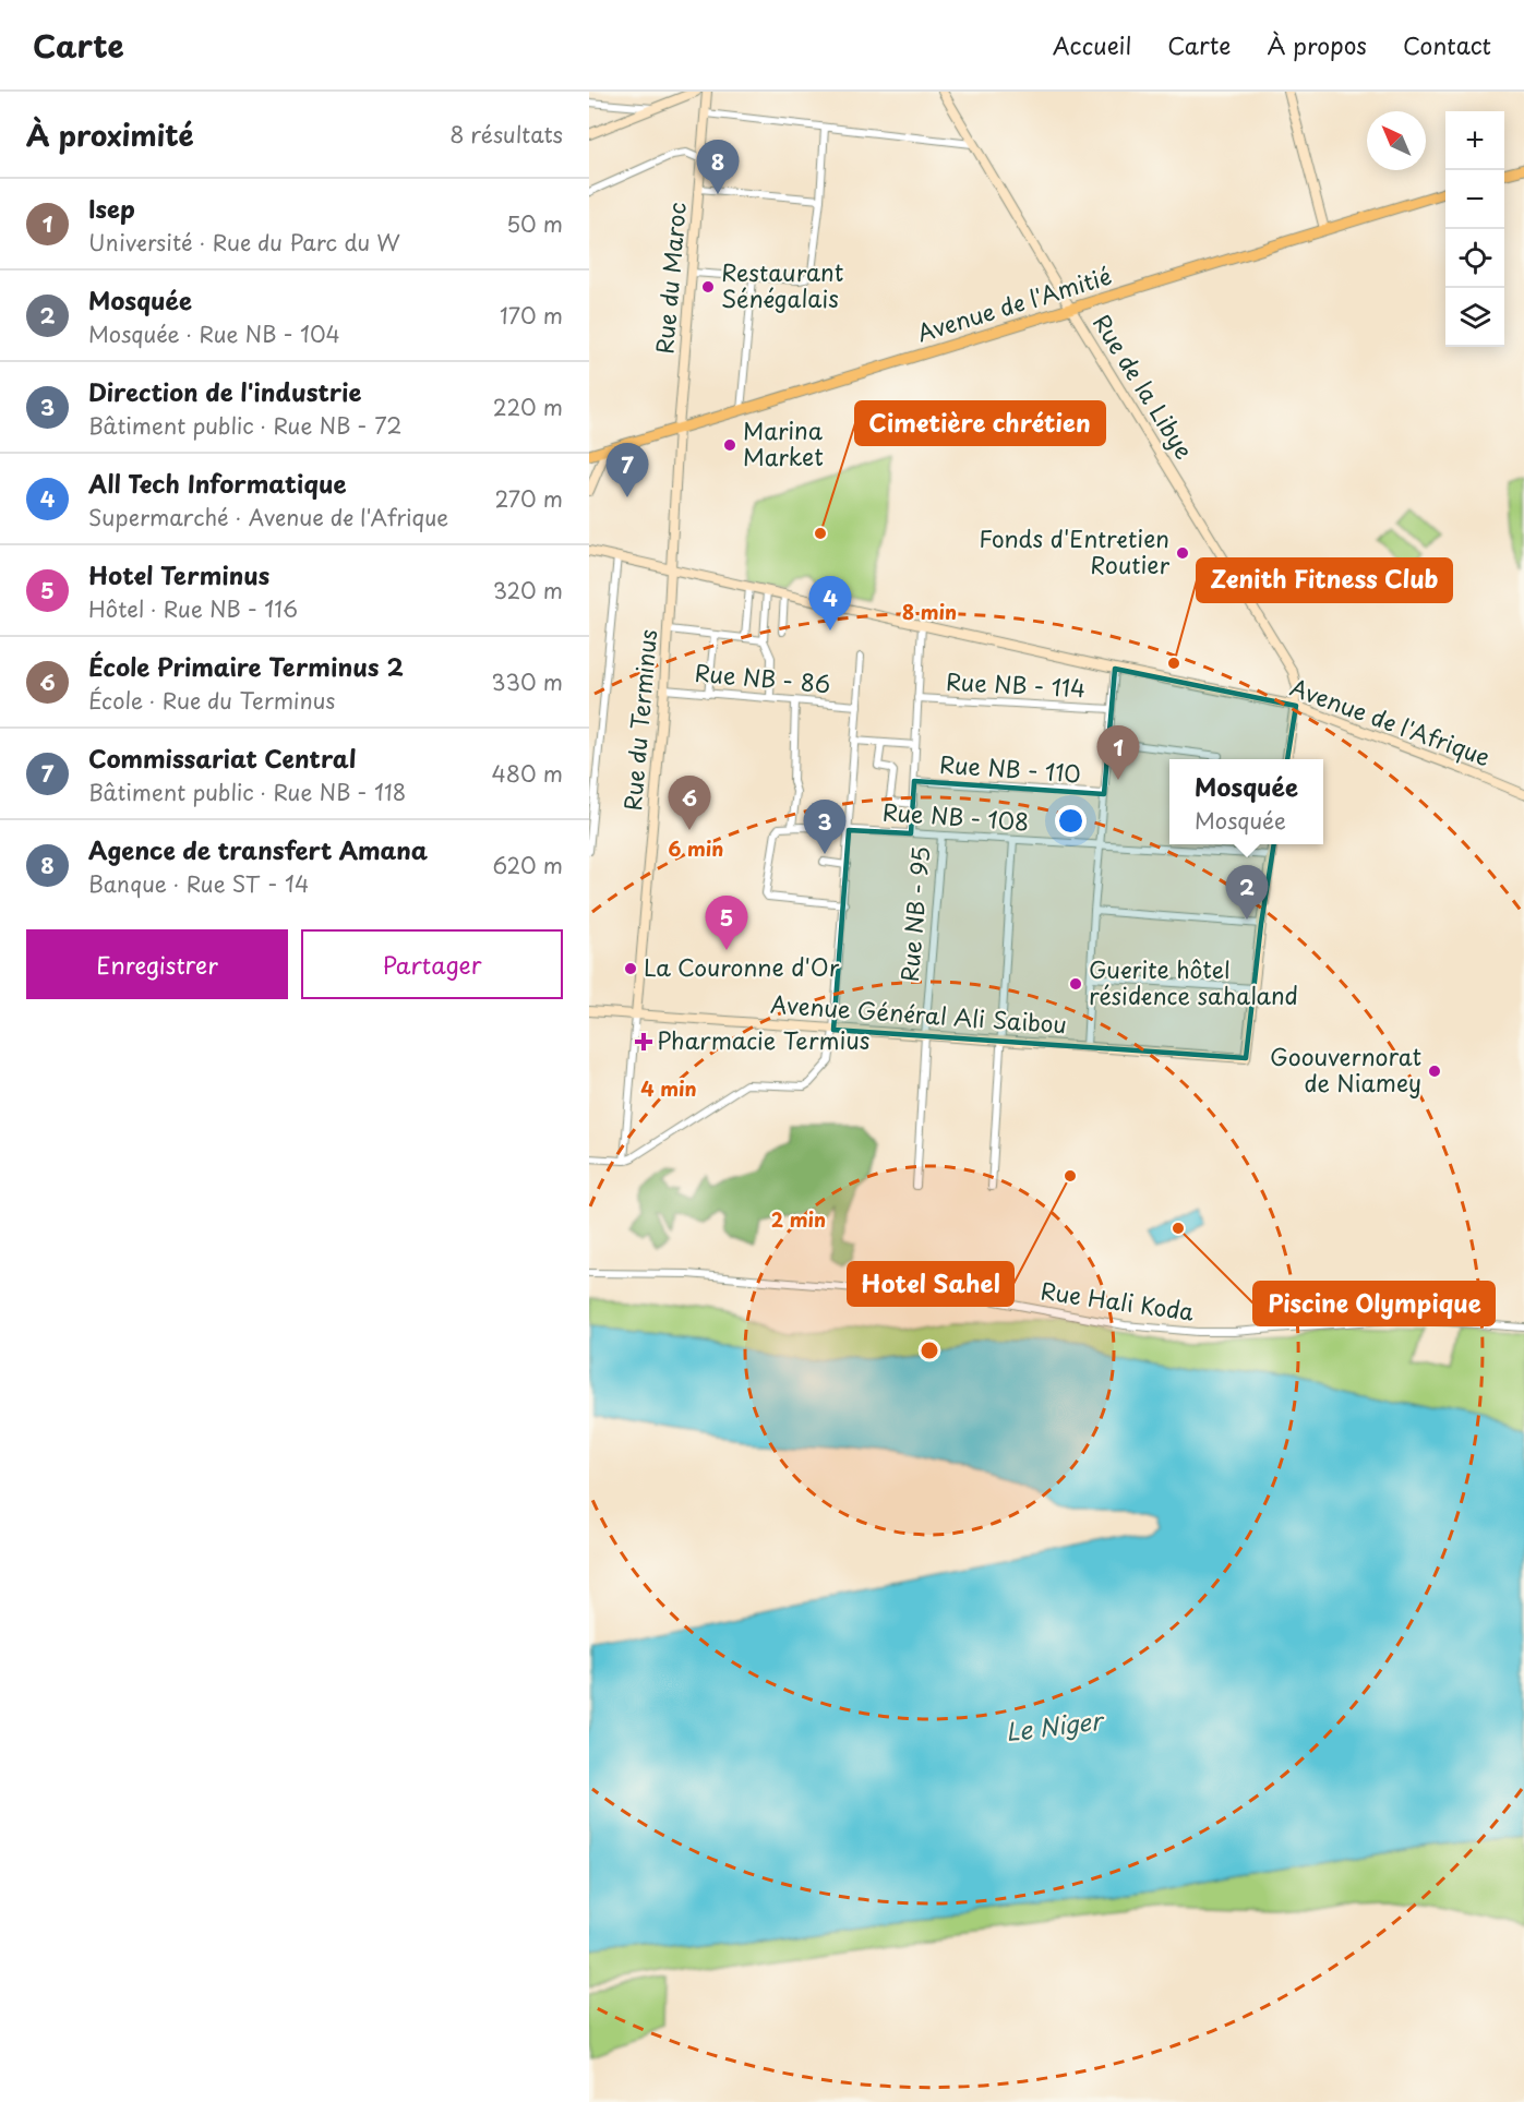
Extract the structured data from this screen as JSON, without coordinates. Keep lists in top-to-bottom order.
{
  "streets": {
    "main road": ["Avenue de l'Amitié"],
    "street": [
      "Rue du Maroc",
      "Rue de la Libye",
      "Rue NB - 86",
      "Rue NB - 114",
      "Rue du Terminus",
      "Avenue de l'Afrique",
      "Rue NB - 110",
      "Rue NB - 108",
      "Rue NB - 95",
      "Avenue Général Ali Saibou",
      "Rue Hali Koda"
    ]
  },
  "crossings": [
    ["Rue du Maroc", "Avenue de l'Amitié"],
    ["Rue du Maroc", "Rue du Terminus"],
    ["Avenue de l'Amitié", "Rue de la Libye"],
    ["Avenue de l'Amitié", "Rue du Terminus"],
    ["Rue de la Libye", "Avenue de l'Afrique"],
    ["Rue NB - 86", "Rue du Terminus"],
    ["Rue du Terminus", "Avenue de l'Afrique"],
    ["Rue du Terminus", "Avenue Général Ali Saibou"],
    ["Rue NB - 108", "Rue NB - 95"],
    ["Rue NB - 95", "Avenue Général Ali Saibou"]
  ],
  "water": ["Le Niger"],
  "places": {
    "other": [
      "Restaurant Sénégalais",
      "Marina Market",
      "Cimetière chrétien",
      "Fonds d'Entretien Routier",
      "Zenith Fitness Club",
      "La Couronne d'Or",
      "Guerite hôtel résidence sahaland",
      "Goouvernorat de Niamey",
      "Hotel Sahel",
      "Piscine Olympique"
    ],
    "health": ["Pharmacie Termius"]
  },
  "north": "top left",
  "page": {
    "header": "Carte",
    "nav": [
      "Accueil",
      "Carte",
      "À propos",
      "Contact"
    ],
    "heading": ["À proximité", "8 résultats"],
    "map_buttons": ["+", "−"],
    "pins": [
      "8",
      "7",
      "4",
      "1",
      "6",
      "3",
      "2",
      "5"
    ],
    "list": [
      {
        "mark": "1",
        "name": "Isep",
        "note": "Université · Rue du Parc du W",
        "value": "50 m"
      },
      {
        "mark": "2",
        "name": "Mosquée",
        "note": "Mosquée · Rue NB - 104",
        "value": "170 m"
      },
      {
        "mark": "3",
        "name": "Direction de l'industrie",
        "note": "Bâtiment public · Rue NB - 72",
        "value": "220 m"
      },
      {
        "mark": "4",
        "name": "All Tech Informatique",
        "note": "Supermarché · Avenue de l'Afrique",
        "value": "270 m"
      },
      {
        "mark": "5",
        "name": "Hotel Terminus",
        "note": "Hôtel · Rue NB - 116",
        "value": "320 m"
      },
      {
        "mark": "6",
        "name": "École Primaire Terminus 2",
        "note": "École · Rue du Terminus",
        "value": "330 m"
      },
      {
        "mark": "7",
        "name": "Commissariat Central",
        "note": "Bâtiment public · Rue NB - 118",
        "value": "480 m"
      },
      {
        "mark": "8",
        "name": "Agence de transfert Amana",
        "note": "Banque · Rue ST - 14",
        "value": "620 m"
      }
    ],
    "popup": ["Mosquée", "Mosquée"],
    "buttons": ["Enregistrer", "Partager"]
  },
  "rings": [
    "8 min",
    "6 min",
    "4 min",
    "2 min"
  ]
}
